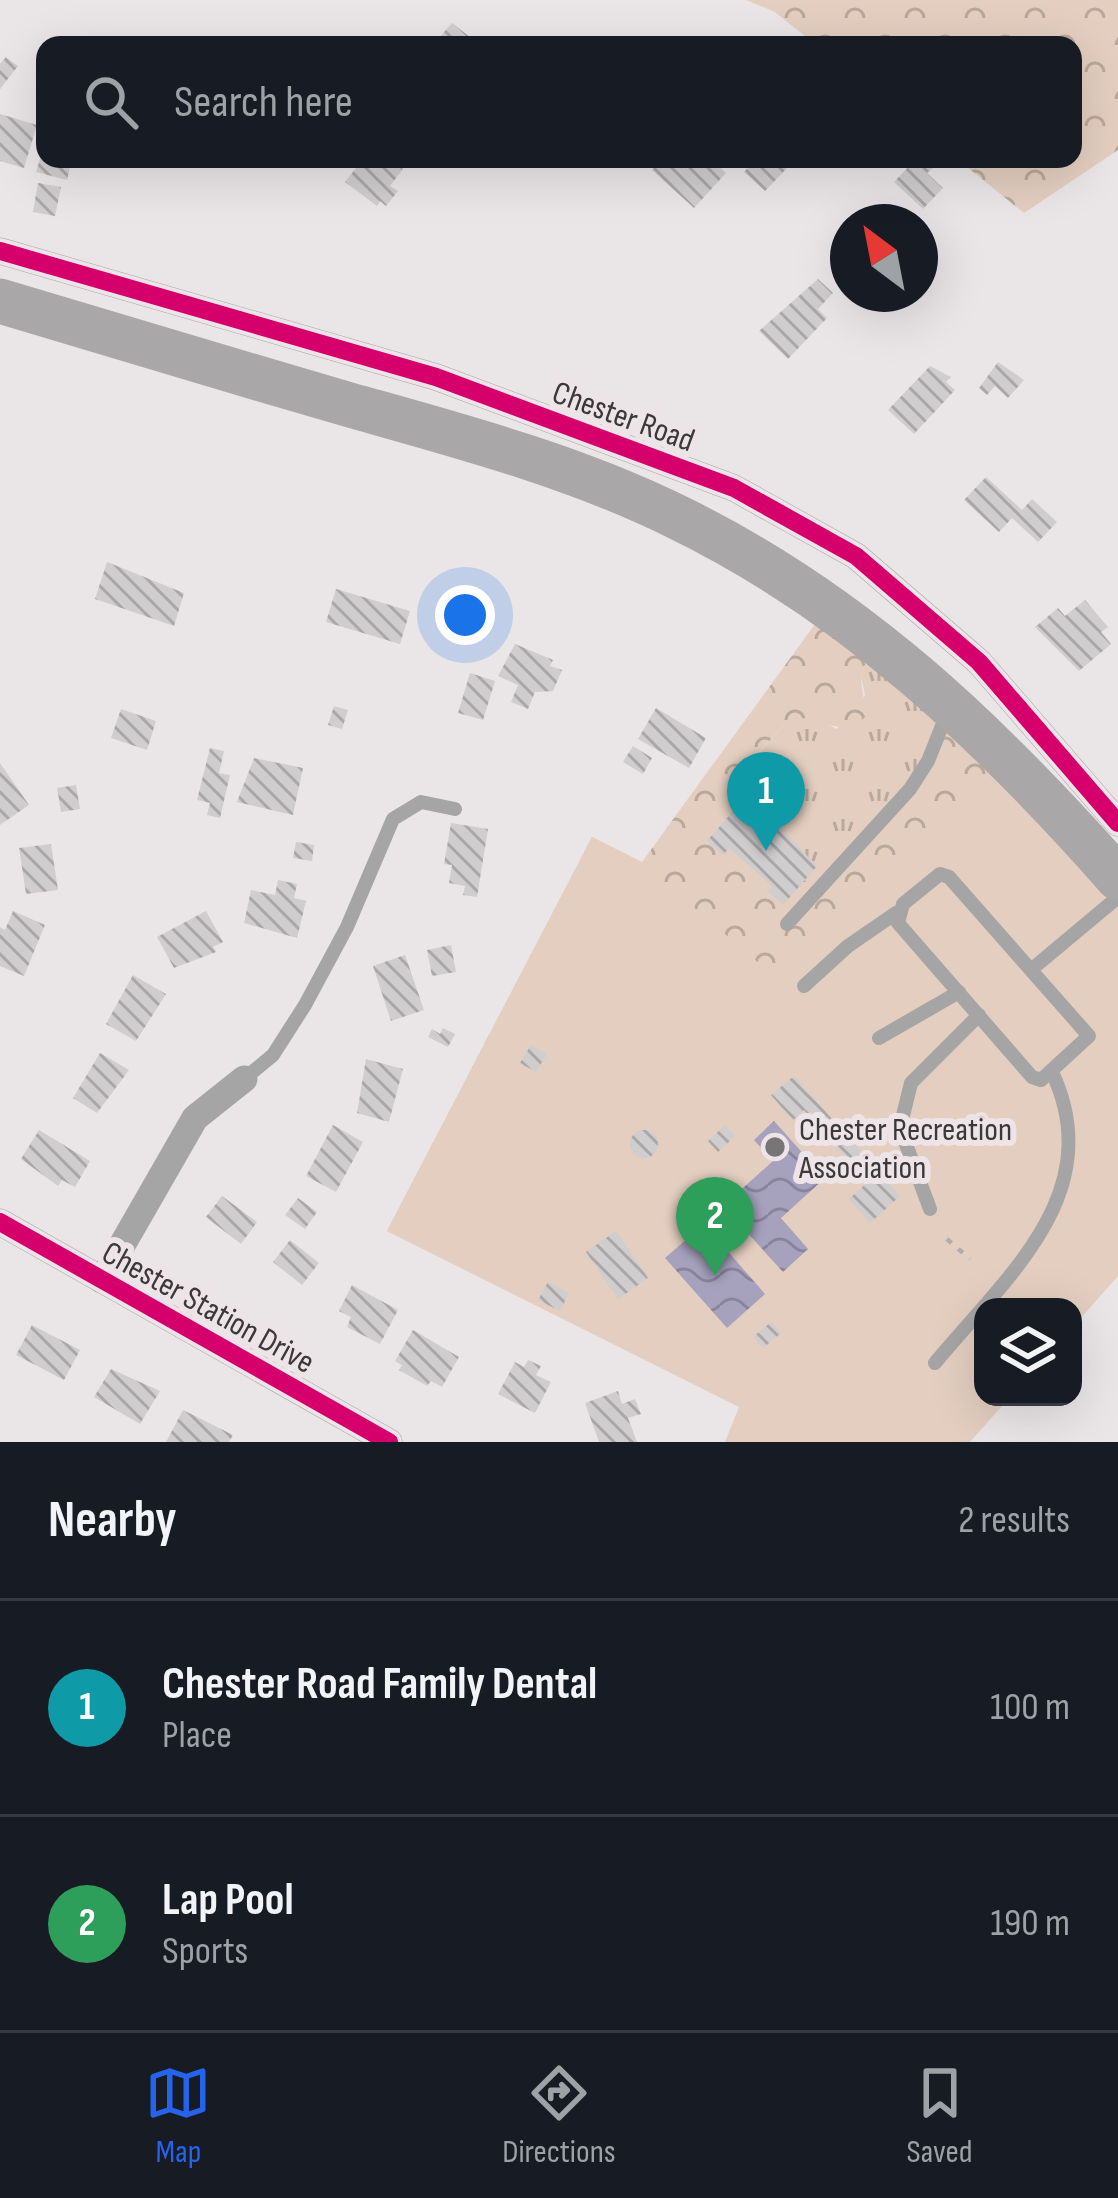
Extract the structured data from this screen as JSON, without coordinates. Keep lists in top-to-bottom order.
{
  "streets": {
    "street": ["Chester Road", "Chester Station Drive"]
  },
  "places": ["Chester Recreation Association"],
  "north": "top left",
  "page": {
    "search": "Search here",
    "pins": ["1", "2"],
    "heading": ["Nearby", "2 results"],
    "list": [
      {
        "mark": "1",
        "name": "Chester Road Family Dental",
        "note": "Place",
        "value": "100 m"
      },
      {
        "mark": "2",
        "name": "Lap Pool",
        "note": "Sports",
        "value": "190 m"
      }
    ],
    "nav": ["Map", "Directions", "Saved"]
  }
}
